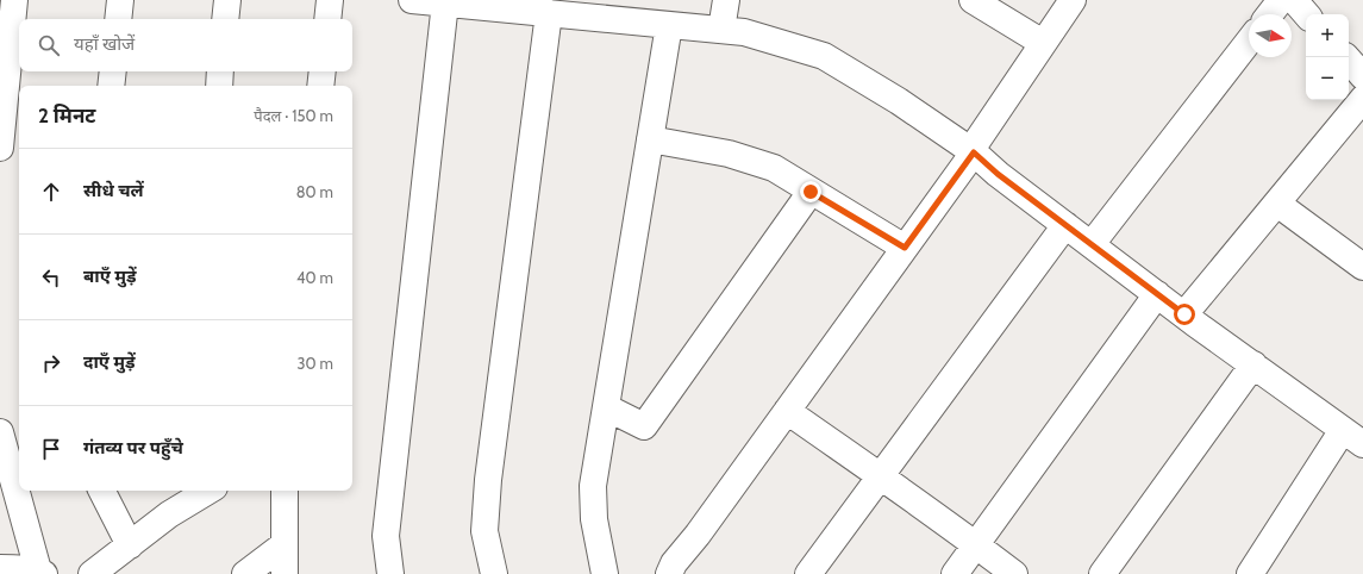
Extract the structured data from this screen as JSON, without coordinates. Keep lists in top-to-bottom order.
{
  "north": "right",
  "page": {
    "map_buttons": ["+", "−"],
    "search": "यहाँ खोजें",
    "heading": ["2 मिनट", "पैदल · 150 m"],
    "list": [
      ["सीधे चलें", "80 m"],
      ["बाएँ मुड़ें", "40 m"],
      ["दाएँ मुड़ें", "30 m"],
      "गंतव्य पर पहुँचे"
    ]
  }
}
